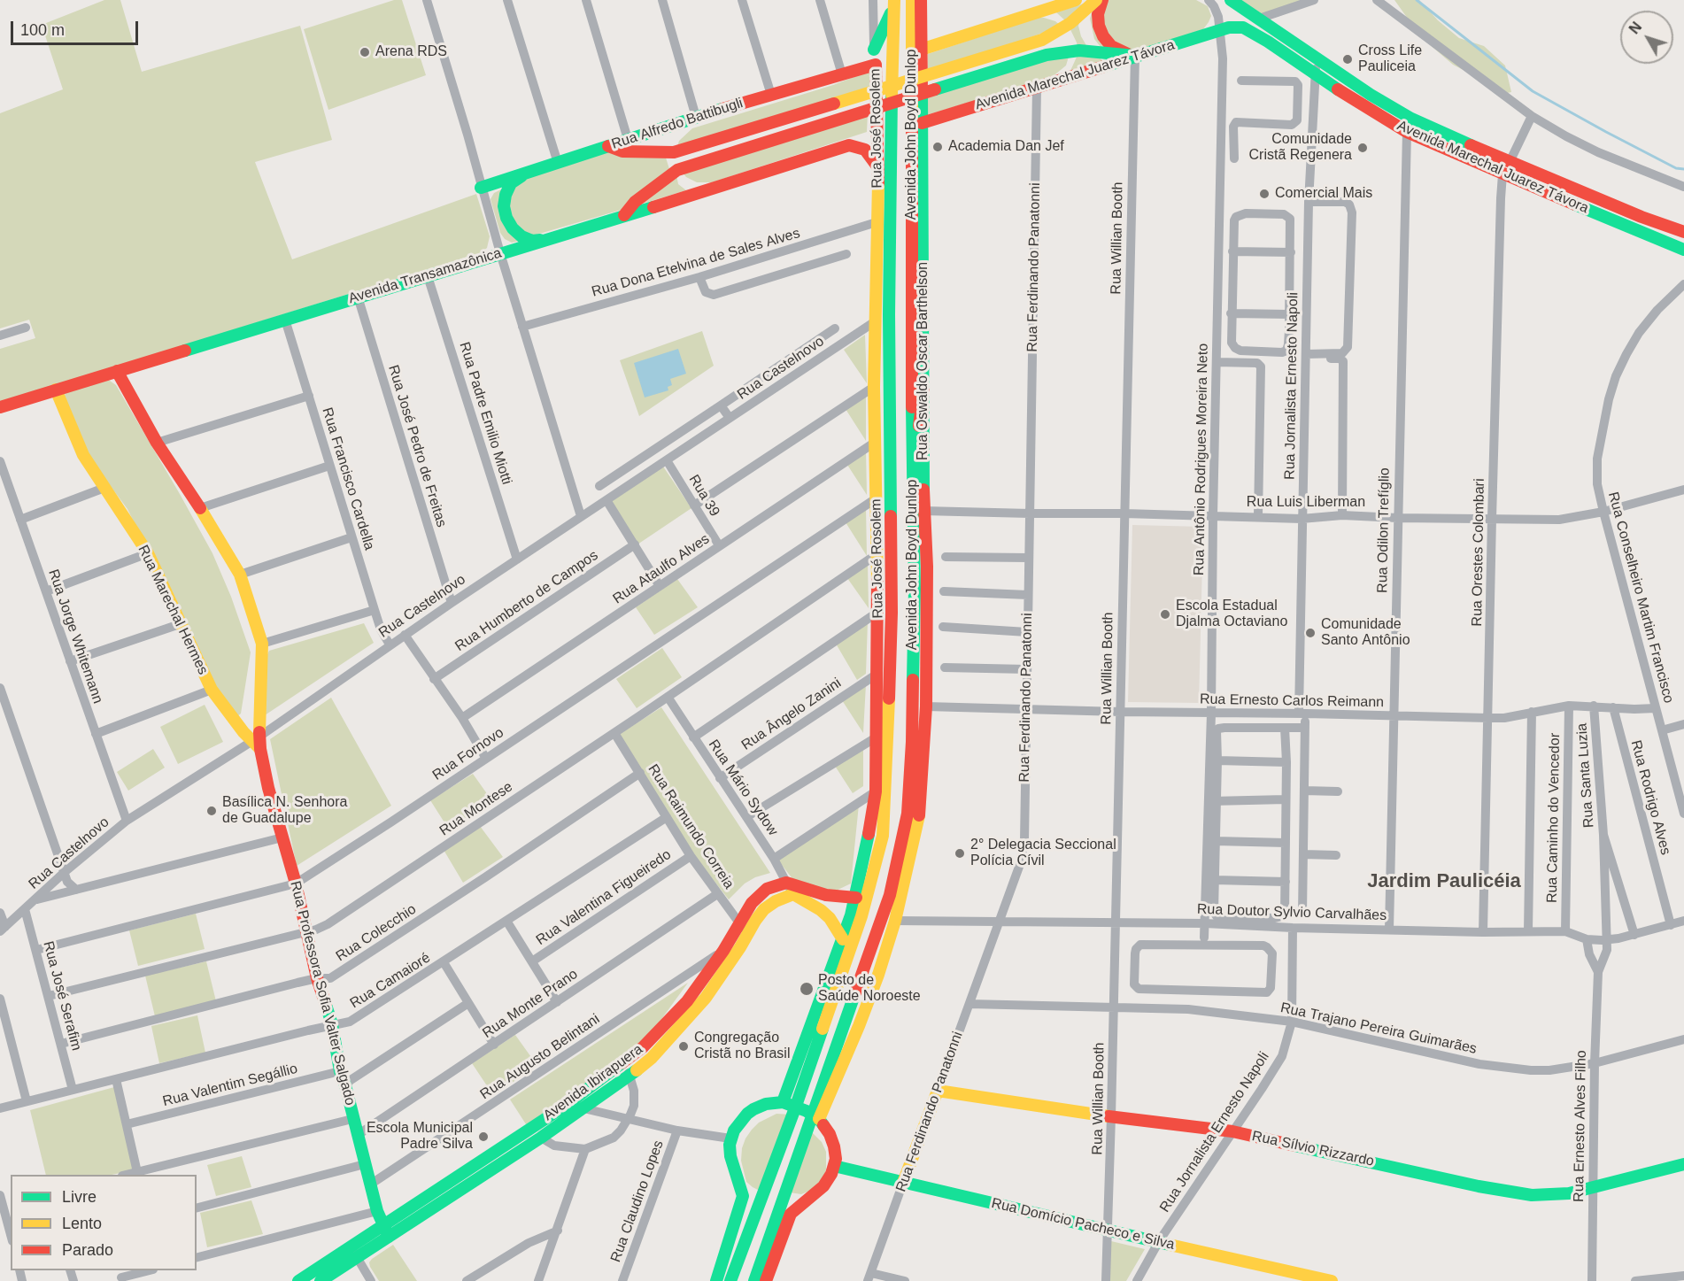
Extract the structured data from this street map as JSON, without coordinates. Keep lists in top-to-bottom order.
{
  "streets": {
    "street": [
      "Avenida Marechal Juarez Távora",
      "Rua Alfredo Battibugli",
      "Rua José Rosolem",
      "Avenida John Boyd Dunlop",
      "Rua Willian Booth",
      "Rua Dona Etelvina de Sales Alves",
      "Rua Ferdinando Panatonni",
      "Avenida Transamazônica",
      "Rua Oswaldo Oscar Barthelson",
      "Rua Castelnovo",
      "Rua Jornalista Ernesto Napoli",
      "Rua Padre Emilio Miotti",
      "Rua José Pedro de Freitas",
      "Rua Antônio Rodrigues Moreira Neto",
      "Rua Francisco Cardella",
      "Rua 39",
      "Rua Luis Liberman",
      "Rua Odilon Trefíglio",
      "Rua Orestes Colombari",
      "Rua Ataulfo Alves",
      "Rua Conselheiro Martim Francisco",
      "Rua Humberto de Campos",
      "Rua Marechal Hermes",
      "Rua Jorge Whitemann",
      "Rua Ernesto Carlos Reimann",
      "Rua Ângelo Zanini",
      "Rua Fornovo",
      "Rua Santa Luzia",
      "Rua Mário Sydow",
      "Rua Rodrigo Alves",
      "Rua Montese",
      "Rua Caminho do Vencedor",
      "Rua Raimundo Correia",
      "Rua Valentina Figueiredo",
      "Rua Doutor Sylvio Carvalhães",
      "Rua Colecchio",
      "Rua Camaioré",
      "Rua Professora Sofia Valter Salgado",
      "Rua José Serafim",
      "Rua Monte Prano",
      "Rua Trajano Pereira Guimarães",
      "Rua Augusto Belintani",
      "Avenida Ibirapuera",
      "Rua Valentim Segállio",
      "Rua Ernesto Alves Filho",
      "Rua Sílvio Rizzardo",
      "Rua Claudino Lopes",
      "Rua Domício Pacheco e Silva"
    ]
  },
  "crossings": [
    ["Avenida Marechal Juarez Távora", "Rua Willian Booth"],
    ["Avenida Marechal Juarez Távora", "Rua Ferdinando Panatonni"],
    ["Avenida Marechal Juarez Távora", "Rua Oswaldo Oscar Barthelson"],
    ["Avenida Marechal Juarez Távora", "Rua Jornalista Ernesto Napoli"],
    ["Avenida Marechal Juarez Távora", "Rua Antônio Rodrigues Moreira Neto"],
    ["Avenida Marechal Juarez Távora", "Rua Odilon Trefíglio"],
    ["Avenida Marechal Juarez Távora", "Rua Orestes Colombari"],
    ["Rua Alfredo Battibugli", "Rua José Rosolem"],
    ["Rua José Rosolem", "Rua Dona Etelvina de Sales Alves"],
    ["Rua José Rosolem", "Avenida Transamazônica"],
    ["Rua José Rosolem", "Rua Castelnovo"],
    ["Rua José Rosolem", "Rua Ataulfo Alves"],
    ["Rua José Rosolem", "Rua Ângelo Zanini"],
    ["Rua José Rosolem", "Rua Fornovo"],
    ["Rua José Rosolem", "Rua Montese"],
    ["Avenida John Boyd Dunlop", "Rua Oswaldo Oscar Barthelson"],
    ["Rua Willian Booth", "Rua Luis Liberman"],
    ["Rua Willian Booth", "Rua Ernesto Carlos Reimann"],
    ["Rua Willian Booth", "Rua Doutor Sylvio Carvalhães"],
    ["Rua Willian Booth", "Rua Trajano Pereira Guimarães"],
    ["Rua Willian Booth", "Rua Sílvio Rizzardo"],
    ["Rua Willian Booth", "Rua Domício Pacheco e Silva"],
    ["Rua Ferdinando Panatonni", "Rua Luis Liberman"],
    ["Rua Ferdinando Panatonni", "Rua Ernesto Carlos Reimann"],
    ["Rua Ferdinando Panatonni", "Rua Doutor Sylvio Carvalhães"],
    ["Rua Ferdinando Panatonni", "Rua Trajano Pereira Guimarães"],
    ["Rua Ferdinando Panatonni", "Rua Sílvio Rizzardo"],
    ["Rua Ferdinando Panatonni", "Rua Domício Pacheco e Silva"],
    ["Avenida Transamazônica", "Rua Padre Emilio Miotti"],
    ["Avenida Transamazônica", "Rua José Pedro de Freitas"],
    ["Avenida Transamazônica", "Rua Francisco Cardella"],
    ["Avenida Transamazônica", "Rua Marechal Hermes"],
    ["Rua Oswaldo Oscar Barthelson", "Rua Luis Liberman"],
    ["Rua Oswaldo Oscar Barthelson", "Rua Ernesto Carlos Reimann"],
    ["Rua Oswaldo Oscar Barthelson", "Rua Doutor Sylvio Carvalhães"],
    ["Rua Castelnovo", "Rua Padre Emilio Miotti"],
    ["Rua Castelnovo", "Rua José Pedro de Freitas"],
    ["Rua Castelnovo", "Rua Francisco Cardella"],
    ["Rua Castelnovo", "Rua 39"],
    ["Rua Castelnovo", "Rua Marechal Hermes"],
    ["Rua Castelnovo", "Rua Jorge Whitemann"],
    ["Rua Castelnovo", "Rua Professora Sofia Valter Salgado"],
    ["Rua Castelnovo", "Rua José Serafim"],
    ["Rua Jornalista Ernesto Napoli", "Rua Luis Liberman"],
    ["Rua Jornalista Ernesto Napoli", "Rua Ernesto Carlos Reimann"],
    ["Rua Jornalista Ernesto Napoli", "Rua Doutor Sylvio Carvalhães"],
    ["Rua Jornalista Ernesto Napoli", "Rua Trajano Pereira Guimarães"],
    ["Rua Jornalista Ernesto Napoli", "Rua Sílvio Rizzardo"],
    ["Rua Jornalista Ernesto Napoli", "Rua Domício Pacheco e Silva"],
    ["Rua Antônio Rodrigues Moreira Neto", "Rua Luis Liberman"],
    ["Rua Antônio Rodrigues Moreira Neto", "Rua Ernesto Carlos Reimann"],
    ["Rua Antônio Rodrigues Moreira Neto", "Rua Doutor Sylvio Carvalhães"],
    ["Rua 39", "Rua Ataulfo Alves"],
    ["Rua Luis Liberman", "Rua Odilon Trefíglio"],
    ["Rua Luis Liberman", "Rua Orestes Colombari"],
    ["Rua Luis Liberman", "Rua Conselheiro Martim Francisco"],
    ["Rua Odilon Trefíglio", "Rua Ernesto Carlos Reimann"],
    ["Rua Odilon Trefíglio", "Rua Doutor Sylvio Carvalhães"],
    ["Rua Orestes Colombari", "Rua Ernesto Carlos Reimann"],
    ["Rua Orestes Colombari", "Rua Doutor Sylvio Carvalhães"],
    ["Rua Conselheiro Martim Francisco", "Rua Ernesto Carlos Reimann"],
    ["Rua Marechal Hermes", "Rua Professora Sofia Valter Salgado"],
    ["Rua Ernesto Carlos Reimann", "Rua Santa Luzia"],
    ["Rua Ernesto Carlos Reimann", "Rua Rodrigo Alves"],
    ["Rua Ernesto Carlos Reimann", "Rua Caminho do Vencedor"],
    ["Rua Ângelo Zanini", "Rua Mário Sydow"],
    ["Rua Fornovo", "Rua Professora Sofia Valter Salgado"],
    ["Rua Fornovo", "Rua José Serafim"],
    ["Rua Santa Luzia", "Rua Doutor Sylvio Carvalhães"],
    ["Rua Santa Luzia", "Rua Ernesto Alves Filho"],
    ["Rua Mário Sydow", "Rua Montese"],
    ["Rua Mário Sydow", "Avenida Ibirapuera"],
    ["Rua Rodrigo Alves", "Rua Doutor Sylvio Carvalhães"],
    ["Rua Montese", "Rua Raimundo Correia"],
    ["Rua Montese", "Rua Professora Sofia Valter Salgado"],
    ["Rua Montese", "Rua José Serafim"],
    ["Rua Caminho do Vencedor", "Rua Doutor Sylvio Carvalhães"],
    ["Rua Raimundo Correia", "Rua Valentina Figueiredo"],
    ["Rua Raimundo Correia", "Rua Colecchio"],
    ["Rua Raimundo Correia", "Rua Camaioré"],
    ["Rua Raimundo Correia", "Rua Monte Prano"],
    ["Rua Raimundo Correia", "Avenida Ibirapuera"],
    ["Rua Doutor Sylvio Carvalhães", "Rua Ernesto Alves Filho"],
    ["Rua Colecchio", "Rua Professora Sofia Valter Salgado"],
    ["Rua Colecchio", "Rua José Serafim"],
    ["Rua Camaioré", "Rua Professora Sofia Valter Salgado"],
    ["Rua Camaioré", "Rua José Serafim"],
    ["Rua Professora Sofia Valter Salgado", "Rua Monte Prano"],
    ["Rua Professora Sofia Valter Salgado", "Rua Augusto Belintani"],
    ["Rua Professora Sofia Valter Salgado", "Avenida Ibirapuera"],
    ["Rua Professora Sofia Valter Salgado", "Rua Valentim Segállio"],
    ["Rua Trajano Pereira Guimarães", "Rua Ernesto Alves Filho"],
    ["Rua Augusto Belintani", "Avenida Ibirapuera"],
    ["Rua Ernesto Alves Filho", "Rua Sílvio Rizzardo"]
  ],
  "districts": ["Jardim Paulicéia"],
  "places": [
    "Arena RDS",
    "Cross Life Pauliceia",
    "Academia Dan Jef",
    "Comunidade Cristã Regenera",
    "Comercial Mais",
    "Escola Estadual Djalma Octaviano",
    "Comunidade Santo Antônio",
    "Basílica N. Senhora de Guadalupe",
    "2° Delegacia Seccional Polícia Cívil",
    "Posto de Saúde Noroeste",
    "Congregação Cristã no Brasil",
    "Escola Municipal Padre Silva"
  ],
  "legend": ["Livre", "Lento", "Parado"],
  "scale_bar": "100 m",
  "north": "top left"
}
